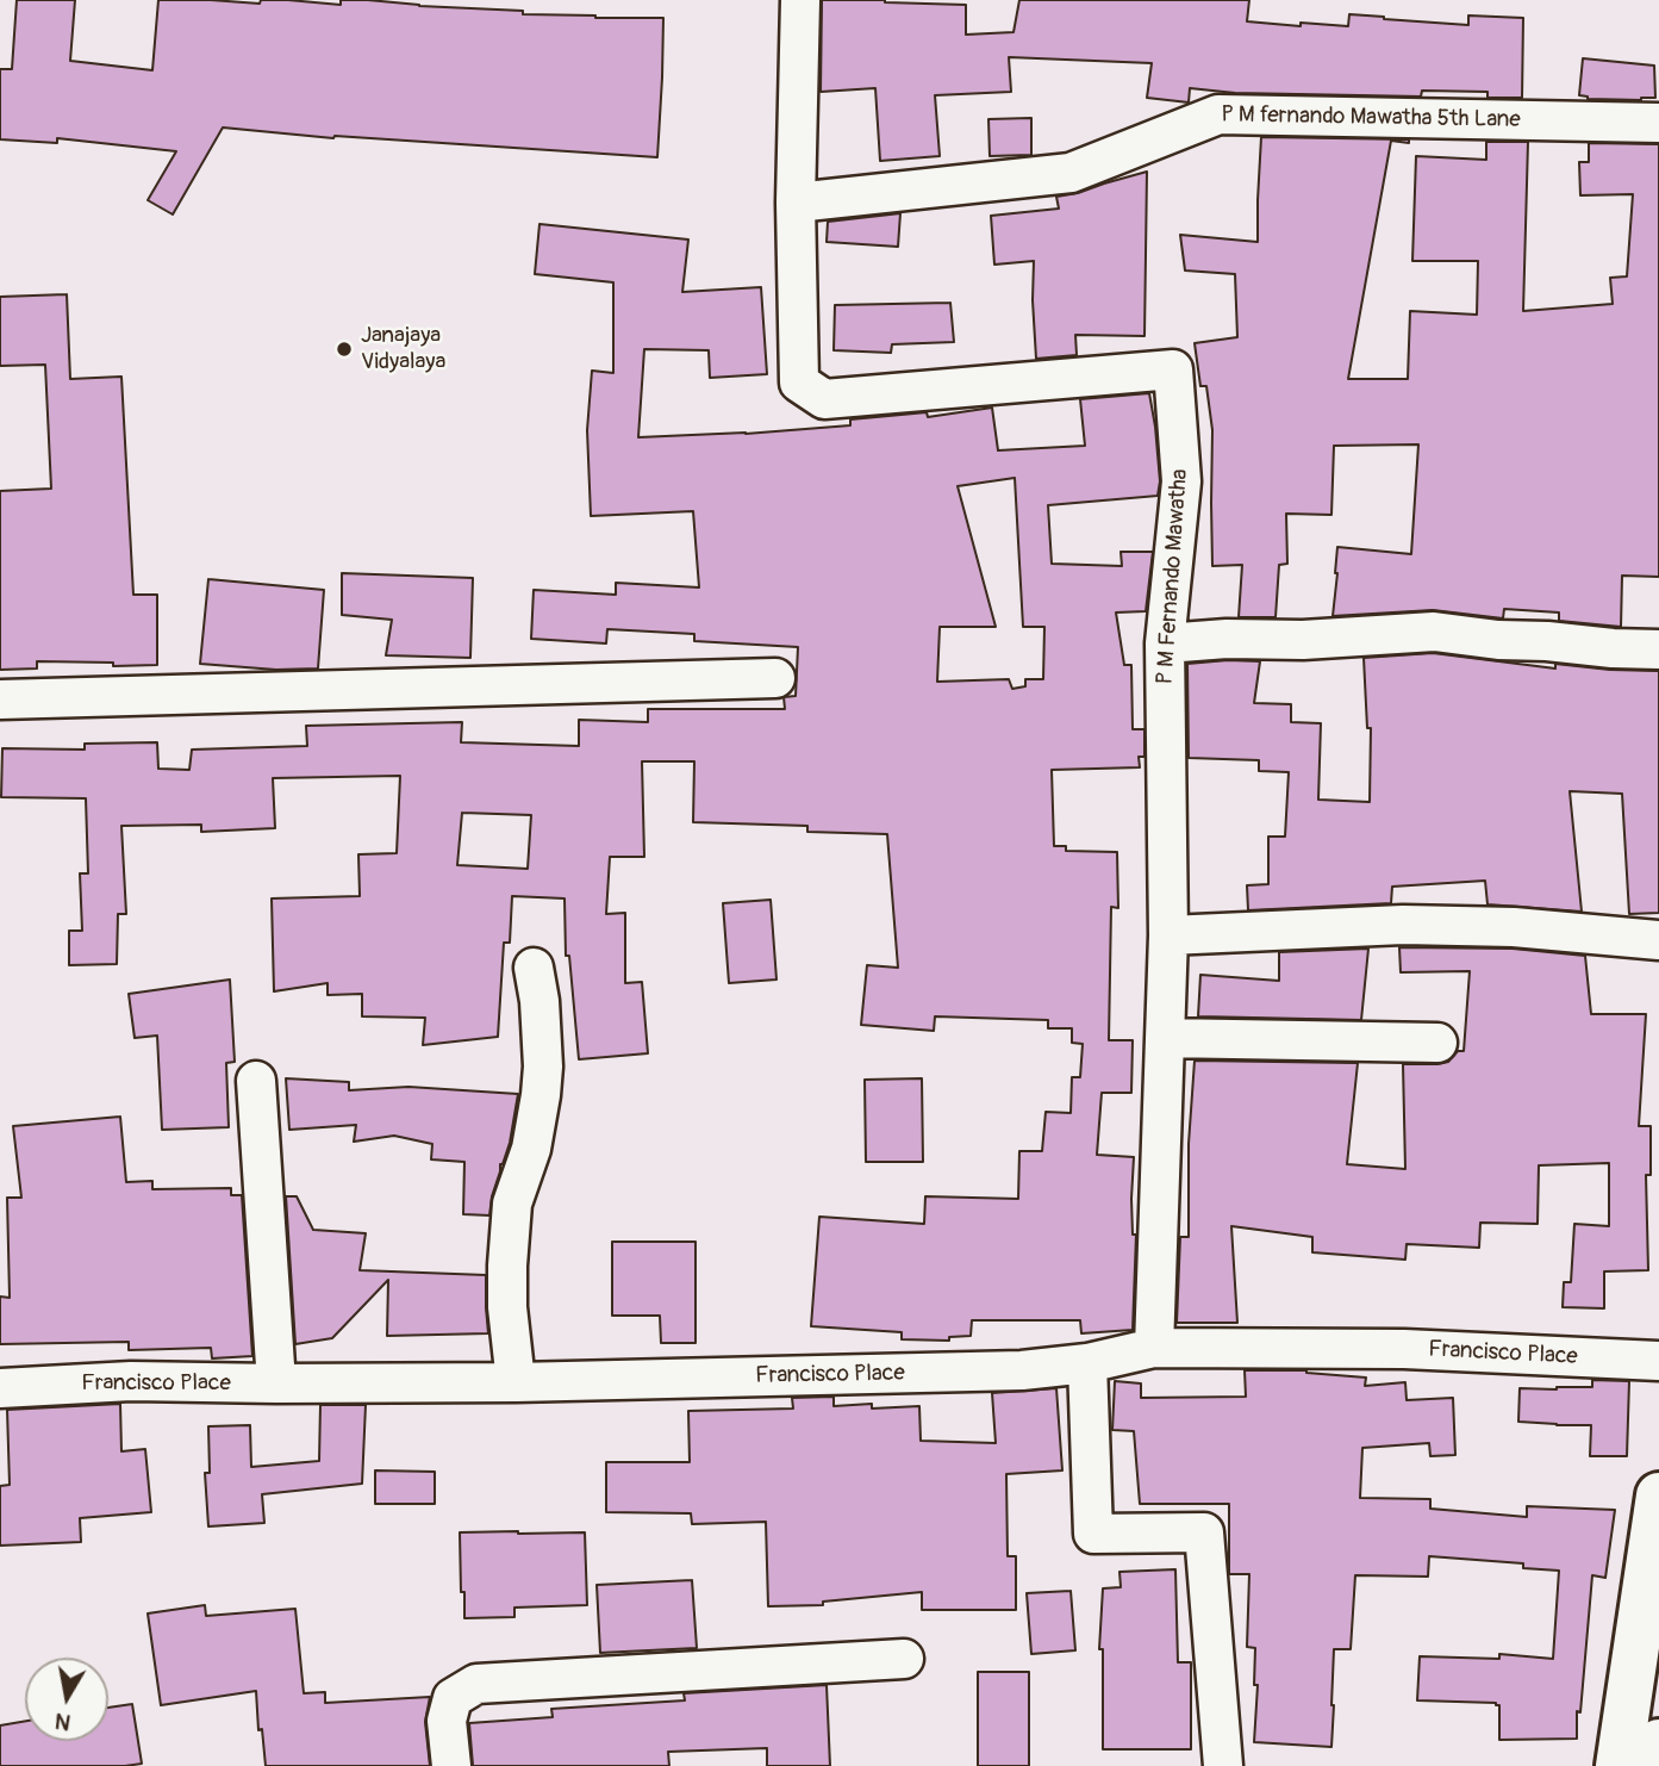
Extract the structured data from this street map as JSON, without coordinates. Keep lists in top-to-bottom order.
{
  "streets": {
    "street": ["P M fernando Mawatha 5th Lane", "P M Fernando Mawatha", "Francisco Place"]
  },
  "crossings": [
    ["P M fernando Mawatha 5th Lane", "P M Fernando Mawatha"],
    ["P M Fernando Mawatha", "Francisco Place"]
  ],
  "places": ["Janajaya Vidyalaya"],
  "north": "bottom"
}
